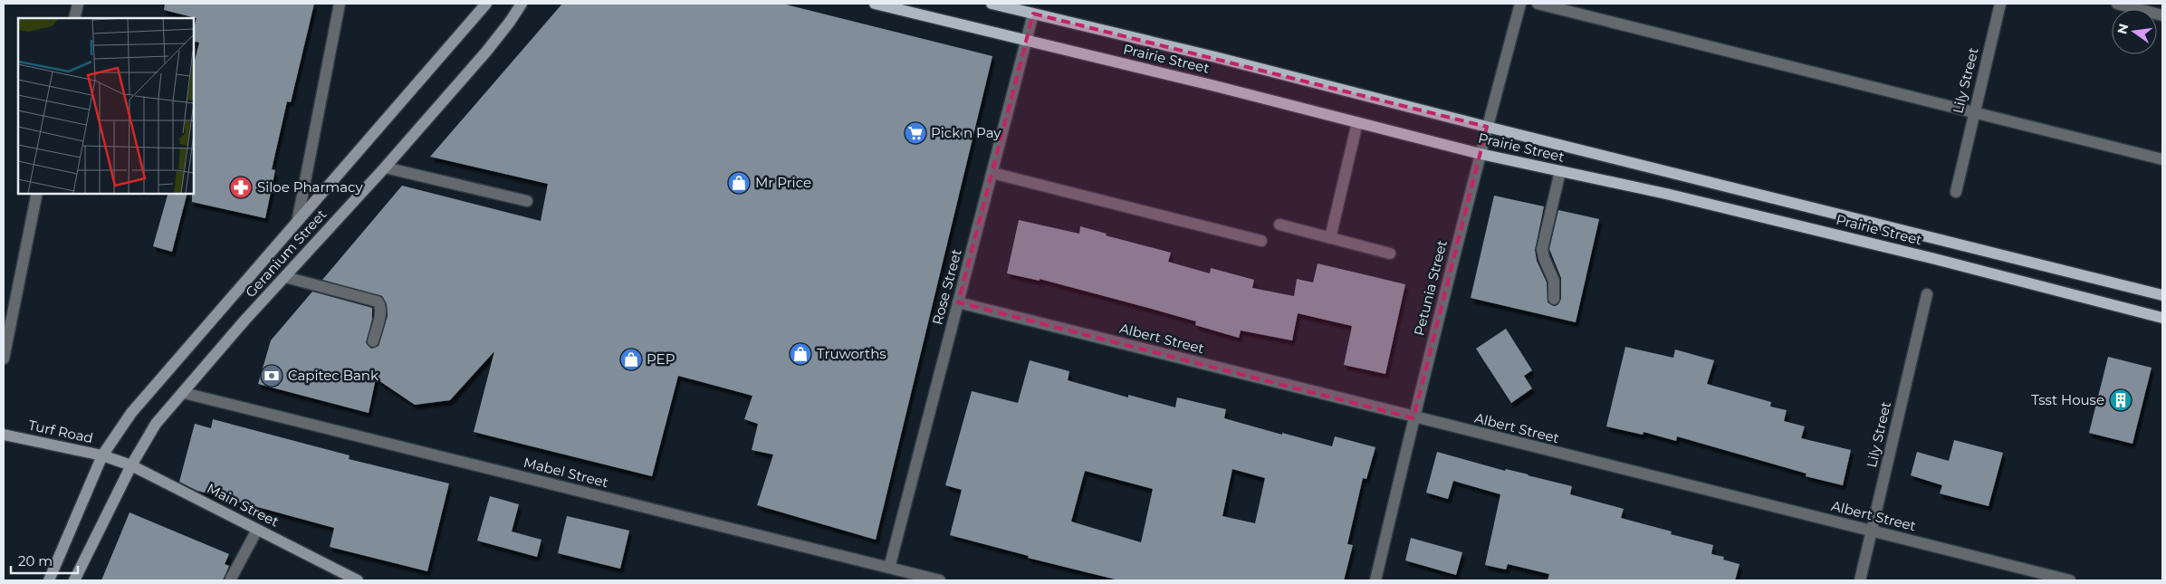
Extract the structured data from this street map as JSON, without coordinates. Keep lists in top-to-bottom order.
{
  "streets": {
    "main road": [
      "Prairie Street",
      "Geranium Street",
      "Turf Road",
      "Main Street"
    ],
    "street": [
      "Lily Street",
      "Rose Street",
      "Petunia Street",
      "Albert Street",
      "Mabel Street"
    ]
  },
  "crossings": [
    ["Prairie Street", "Rose Street"],
    ["Prairie Street", "Petunia Street"],
    ["Lily Street", "Albert Street"],
    ["Geranium Street", "Turf Road"],
    ["Geranium Street", "Mabel Street"],
    ["Geranium Street", "Main Street"],
    ["Rose Street", "Albert Street"],
    ["Rose Street", "Mabel Street"],
    ["Petunia Street", "Albert Street"],
    ["Turf Road", "Main Street"]
  ],
  "places": {
    "supermarket": ["Pick n Pay"],
    "shop": ["Mr Price", "Truworths", "PEP"],
    "pharmacy": ["Siloe Pharmacy"],
    "bank": ["Capitec Bank"],
    "building": ["Tsst House"]
  },
  "scale_bar": "20 m",
  "north": "left"
}
